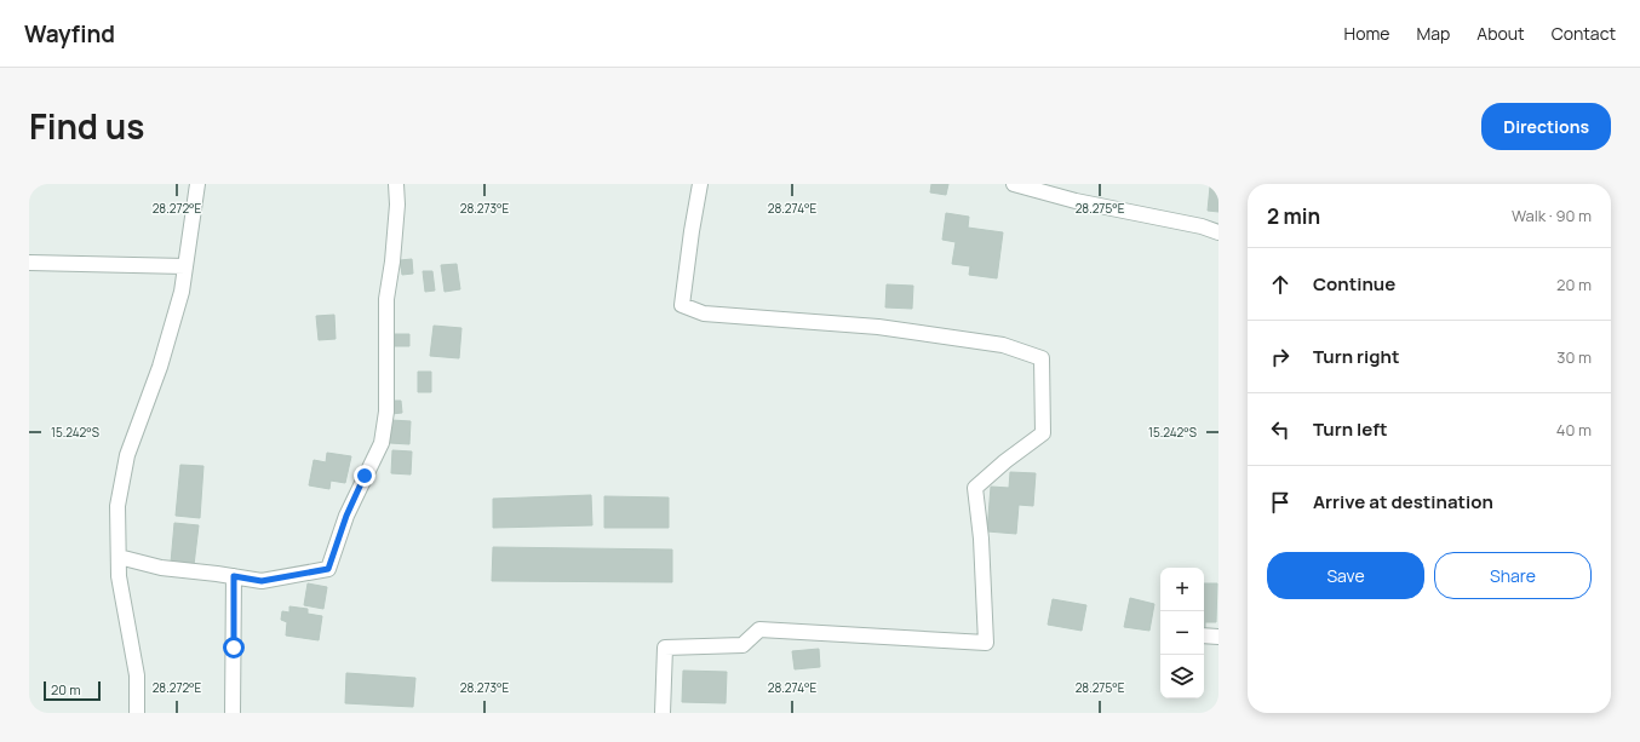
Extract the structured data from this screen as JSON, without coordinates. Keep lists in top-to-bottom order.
{
  "scale_bar": "20 m",
  "page": {
    "header": "Wayfind",
    "nav": [
      "Home",
      "Map",
      "About",
      "Contact"
    ],
    "title": "Find us",
    "buttons": [
      "Directions",
      ["Save", "Share"]
    ],
    "heading": ["2 min", "Walk · 90 m"],
    "list": [
      ["Continue", "20 m"],
      ["Turn right", "30 m"],
      ["Turn left", "40 m"],
      "Arrive at destination"
    ],
    "map_buttons": ["+", "−"],
    "scale": "20 m"
  },
  "coordinates": [
    "28.272°E",
    "28.273°E",
    "28.274°E",
    "28.275°E",
    "15.242°S"
  ]
}
